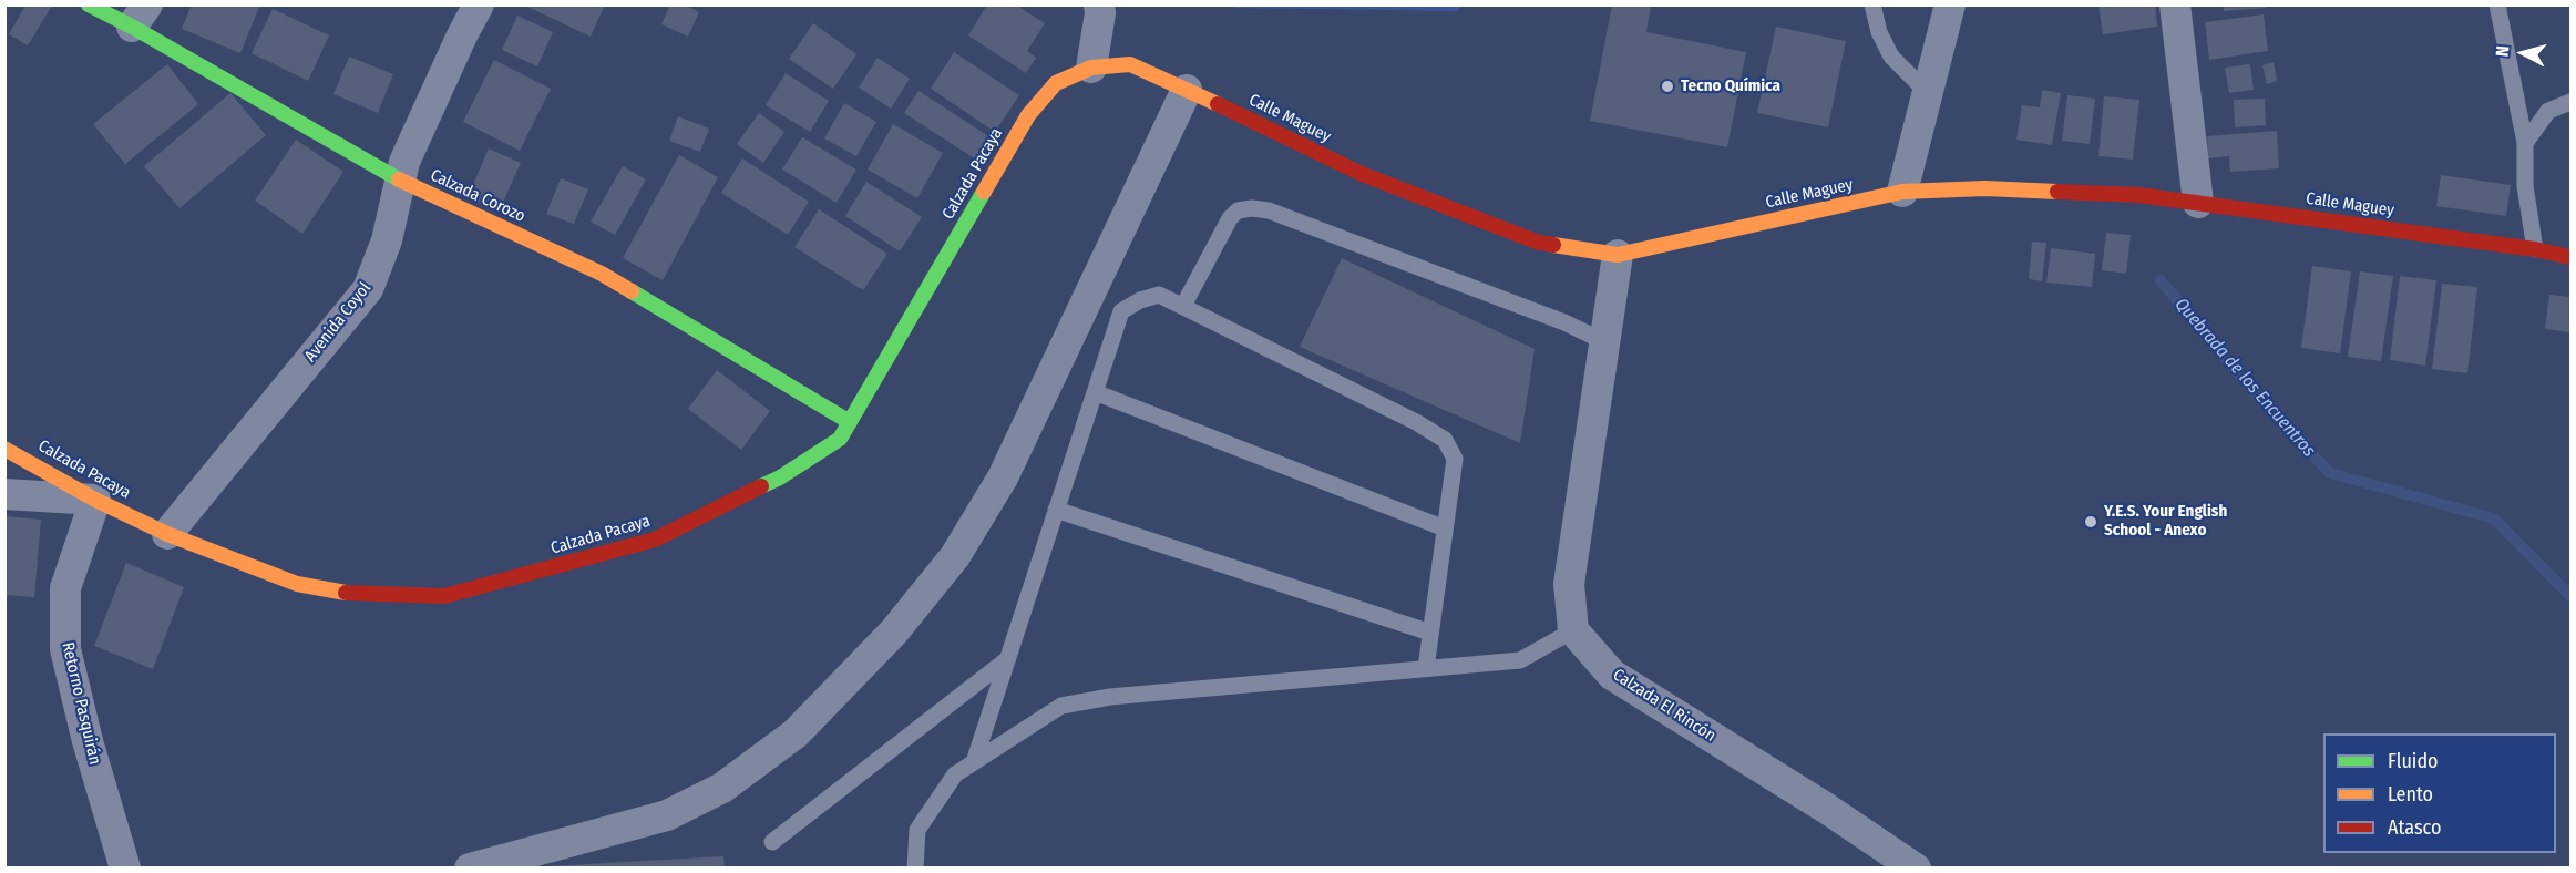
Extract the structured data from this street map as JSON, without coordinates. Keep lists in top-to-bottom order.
{
  "streets": {
    "street": [
      "Calle Maguey",
      "Calzada Pacaya",
      "Calzada Corozo",
      "Avenida Coyol",
      "Retorno Pasquirán",
      "Calzada El Rincón"
    ]
  },
  "crossings": [
    ["Calle Maguey", "Calzada Pacaya"],
    ["Calzada Pacaya", "Calzada Corozo"],
    ["Calzada Pacaya", "Avenida Coyol"],
    ["Calzada Pacaya", "Retorno Pasquirán"],
    ["Calzada Corozo", "Avenida Coyol"]
  ],
  "water": ["Quebrada de los Encuentros"],
  "places": ["Tecno Química", "Y.E.S. Your English School - Anexo"],
  "legend": ["Fluido", "Lento", "Atasco"],
  "north": "left"
}
